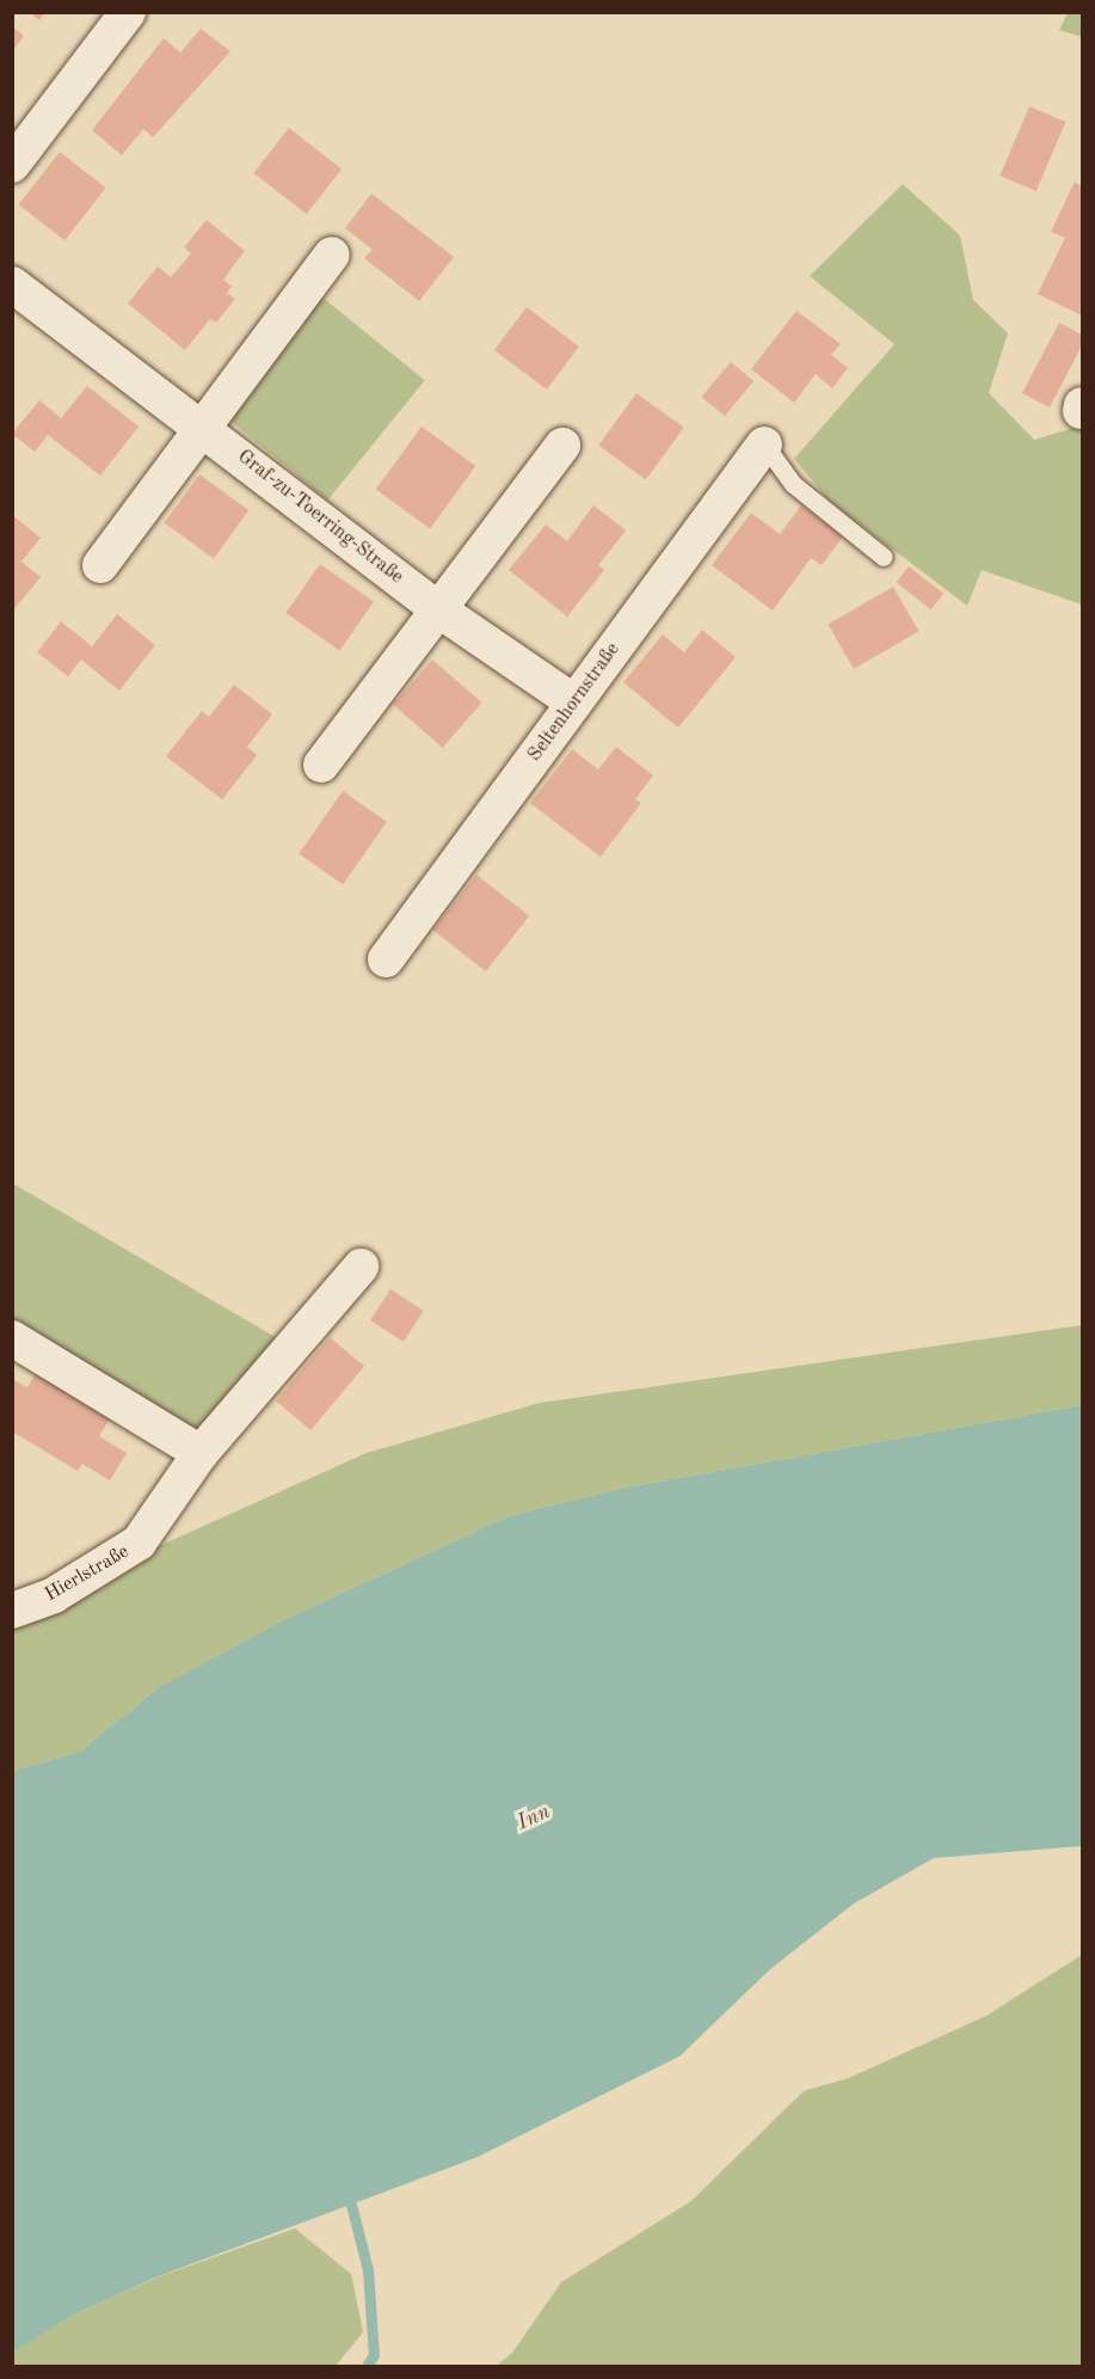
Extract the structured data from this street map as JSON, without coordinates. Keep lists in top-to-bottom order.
{
  "streets": {
    "street": ["Graf-zu-Toerring-Straße", "Seltenhornstraße", "Hierlstraße"]
  },
  "crossings": [
    ["Graf-zu-Toerring-Straße", "Seltenhornstraße"]
  ],
  "water": ["Inn"]
}
